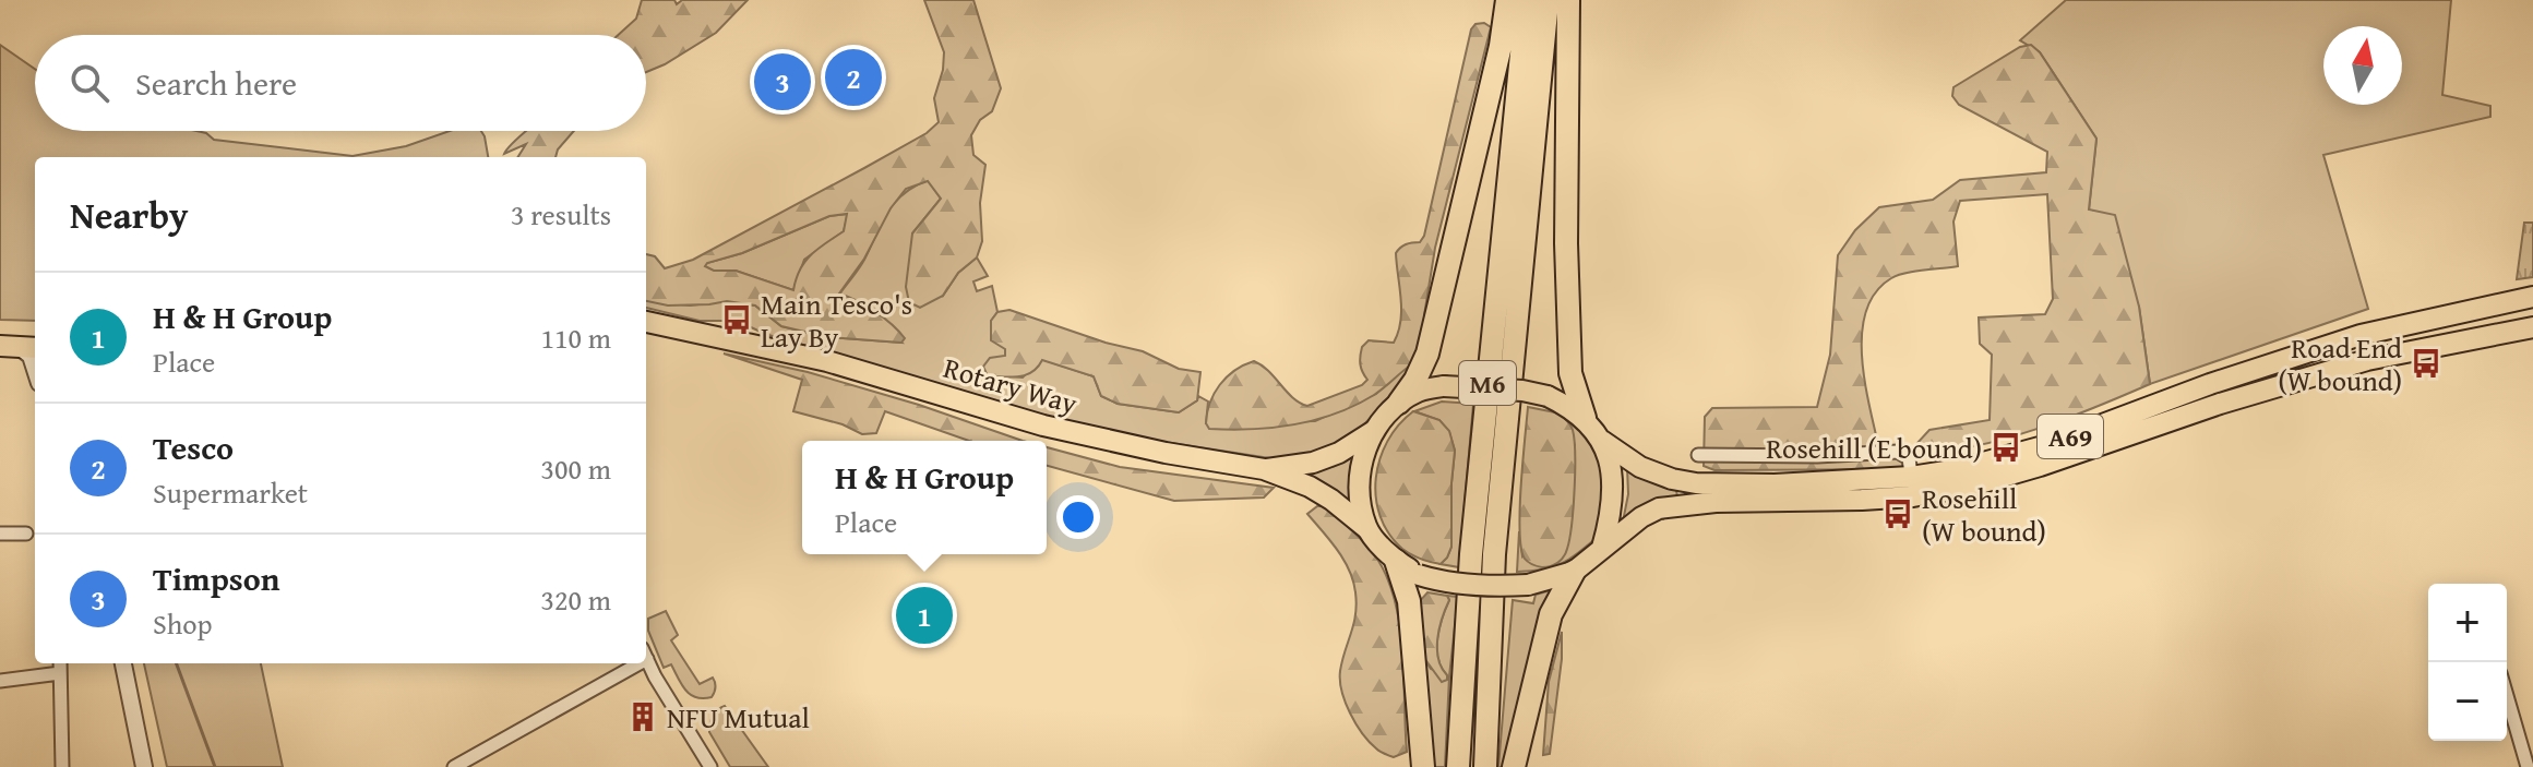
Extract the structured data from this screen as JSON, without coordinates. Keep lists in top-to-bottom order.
{
  "streets": {
    "highway": ["M6"],
    "main road": ["Rotary Way", "A69"]
  },
  "crossings": [
    ["Rotary Way", "A69"]
  ],
  "places": {
    "bus stop": [
      "Main Tesco's Lay By",
      "Road End (W bound)",
      "Rosehill (E bound)",
      "Rosehill (W bound)"
    ],
    "building": ["NFU Mutual"]
  },
  "north": "top",
  "page": {
    "search": "Search here",
    "pins": ["2", "3", "1"],
    "heading": ["Nearby", "3 results"],
    "list": [
      {
        "mark": "1",
        "name": "H & H Group",
        "note": "Place",
        "value": "110 m"
      },
      {
        "mark": "2",
        "name": "Tesco",
        "note": "Supermarket",
        "value": "300 m"
      },
      {
        "mark": "3",
        "name": "Timpson",
        "note": "Shop",
        "value": "320 m"
      }
    ],
    "popup": ["H & H Group", "Place"],
    "map_buttons": ["+", "−"]
  }
}
